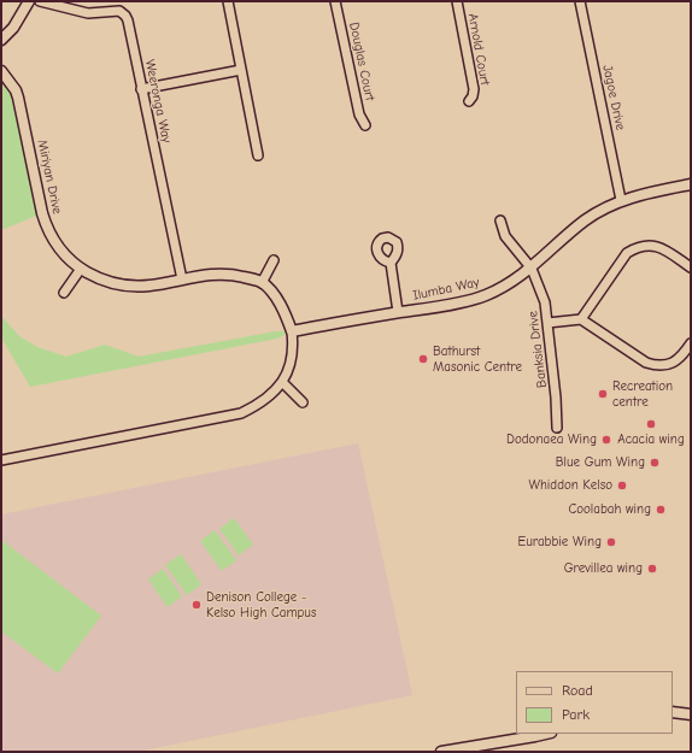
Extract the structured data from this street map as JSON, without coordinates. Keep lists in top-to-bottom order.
{
  "streets": {
    "street": [
      "Arnold Court",
      "Douglas Court",
      "Jagoe Drive",
      "Weeronga Way",
      "Miriyan Drive",
      "Ilumba Way",
      "Banksia Drive"
    ]
  },
  "crossings": [
    ["Jagoe Drive", "Ilumba Way"],
    ["Weeronga Way", "Miriyan Drive"],
    ["Ilumba Way", "Banksia Drive"]
  ],
  "places": [
    "Bathurst Masonic Centre",
    "Recreation centre",
    "Acacia wing",
    "Dodonaea Wing",
    "Blue Gum Wing",
    "Whiddon Kelso",
    "Coolabah wing",
    "Eurabbie Wing",
    "Grevillea wing",
    "Denison College - Kelso High Campus"
  ],
  "legend": ["Road", "Park"]
}
